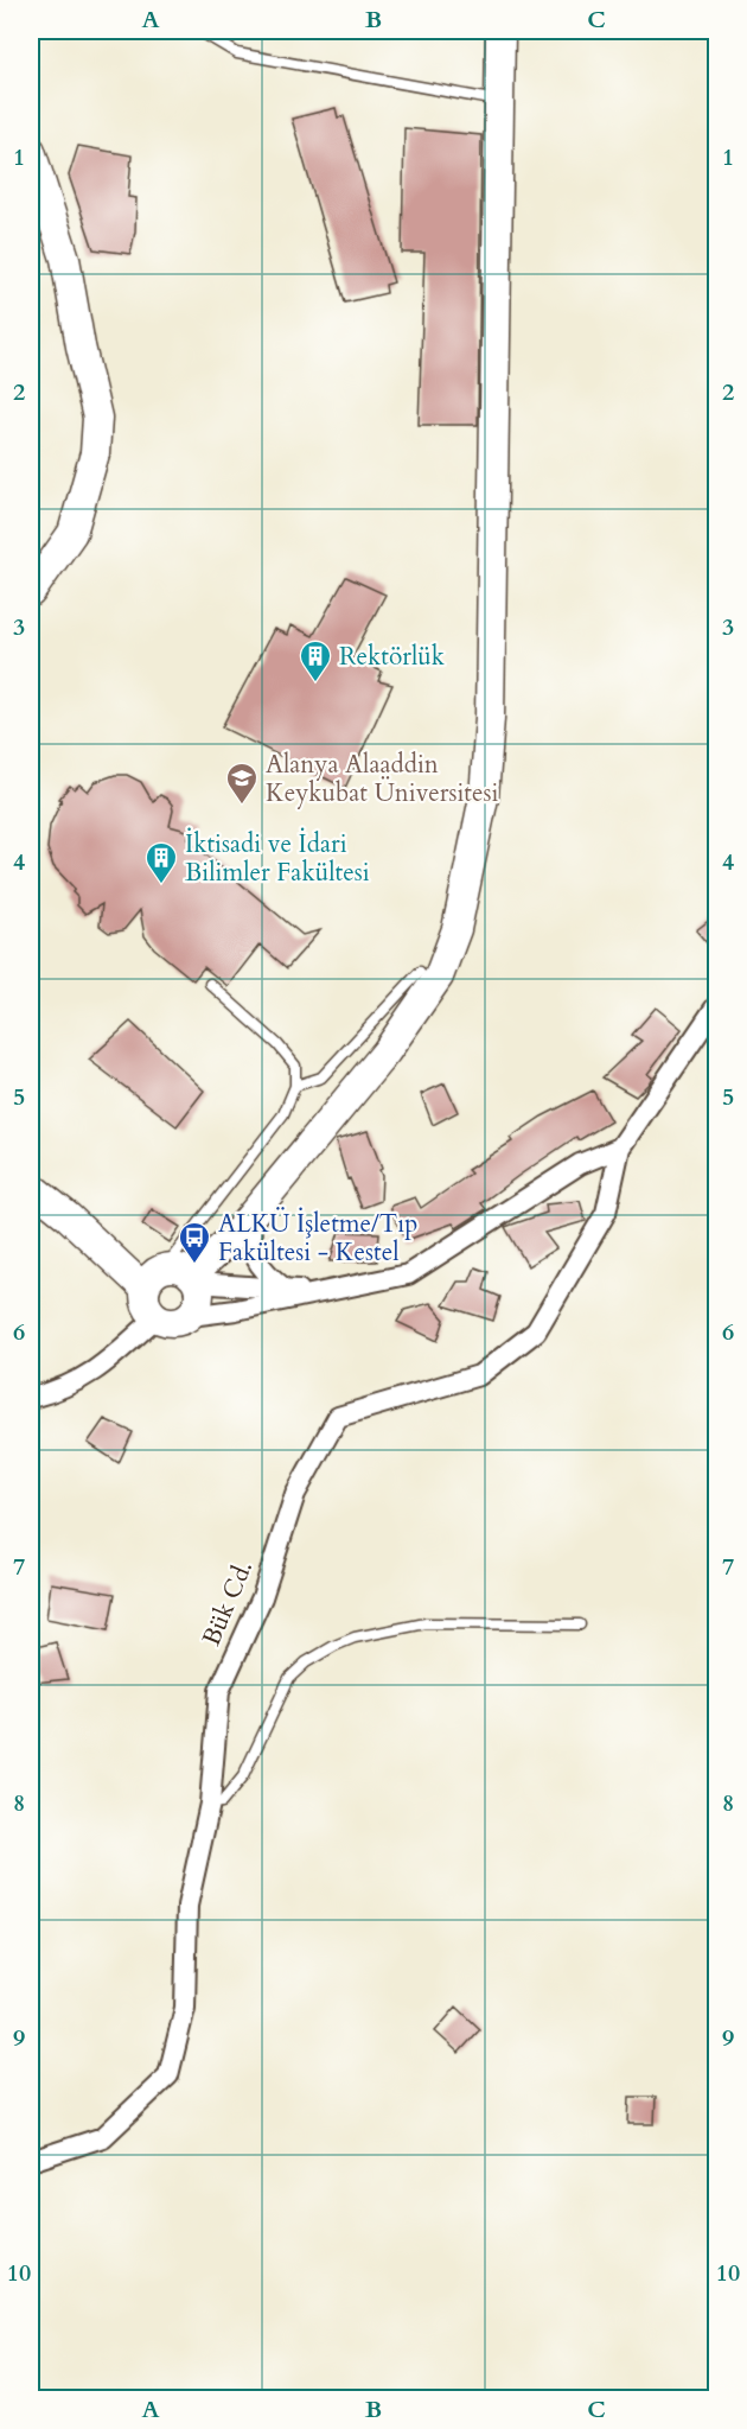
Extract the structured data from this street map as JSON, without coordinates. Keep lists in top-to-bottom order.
{
  "streets": {
    "street": ["Bük Cd."]
  },
  "places": {
    "building": ["Rektörlük", "İktisadi ve İdari Bilimler Fakültesi"],
    "school or university": ["Alanya Alaaddin Keykubat Üniversitesi"],
    "bus stop": ["ALKÜ İşletme/Tıp Fakültesi - Kestel"]
  },
  "grid": {
    "columns": ["A", "B", "C"],
    "rows": [
      "1",
      "2",
      "3",
      "4",
      "5",
      "6",
      "7",
      "8",
      "9",
      "10"
    ]
  }
}
